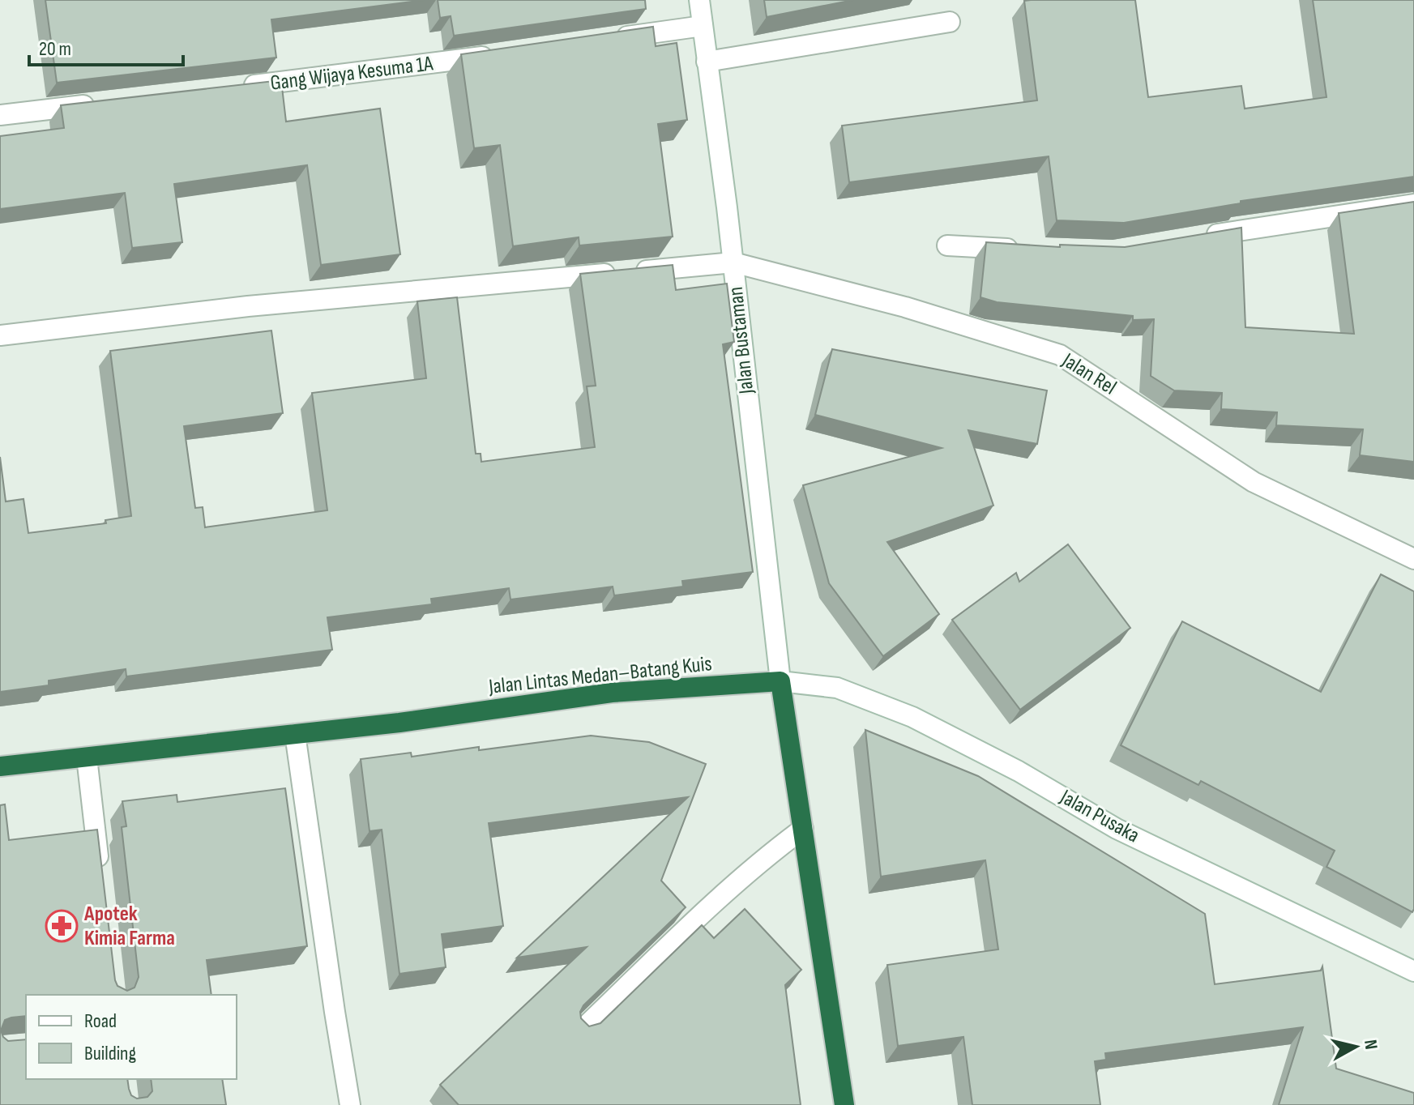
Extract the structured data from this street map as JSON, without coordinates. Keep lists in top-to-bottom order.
{
  "streets": {
    "highway": ["Jalan Lintas Medan–Batang Kuis"],
    "street": [
      "Gang Wijaya Kesuma 1A",
      "Jalan Bustaman",
      "Jalan Rel",
      "Jalan Pusaka"
    ]
  },
  "crossings": [
    ["Jalan Bustaman", "Jalan Rel"],
    ["Jalan Bustaman", "Jalan Lintas Medan–Batang Kuis"],
    ["Jalan Bustaman", "Jalan Pusaka"],
    ["Jalan Lintas Medan–Batang Kuis", "Jalan Pusaka"]
  ],
  "places": {
    "pharmacy": ["Apotek Kimia Farma"]
  },
  "legend": ["Road", "Building"],
  "scale_bar": "20 m",
  "north": "right"
}
